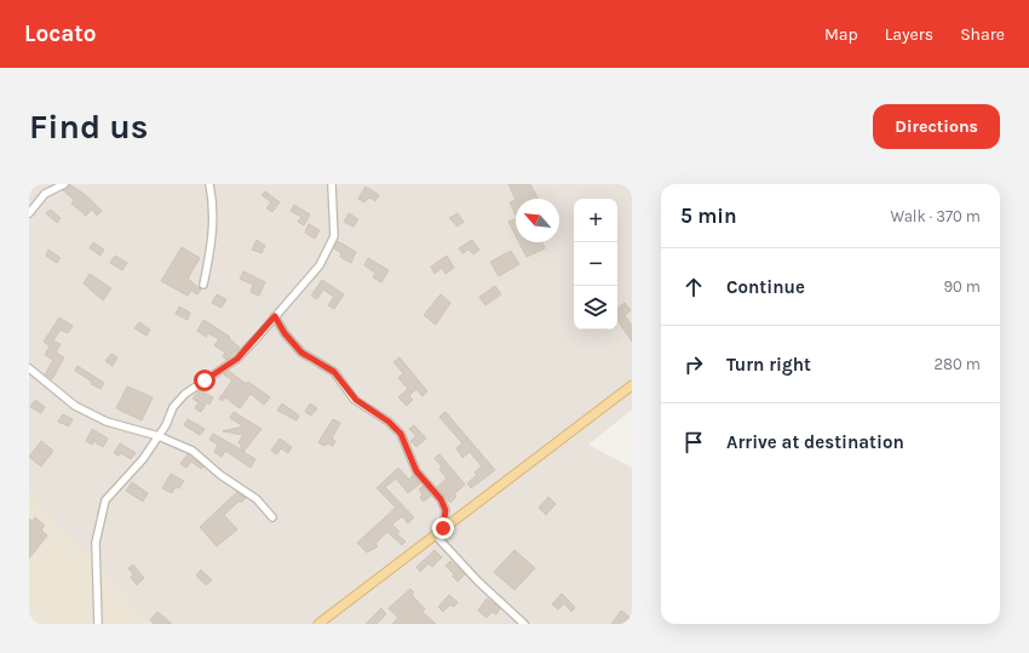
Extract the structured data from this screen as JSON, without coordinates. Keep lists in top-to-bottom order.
{
  "north": "top left",
  "page": {
    "header": "Locato",
    "nav": ["Map", "Layers", "Share"],
    "buttons": "Directions",
    "title": "Find us",
    "heading": ["5 min", "Walk · 370 m"],
    "map_buttons": ["+", "−"],
    "list": [
      ["Continue", "90 m"],
      ["Turn right", "280 m"],
      "Arrive at destination"
    ]
  }
}
